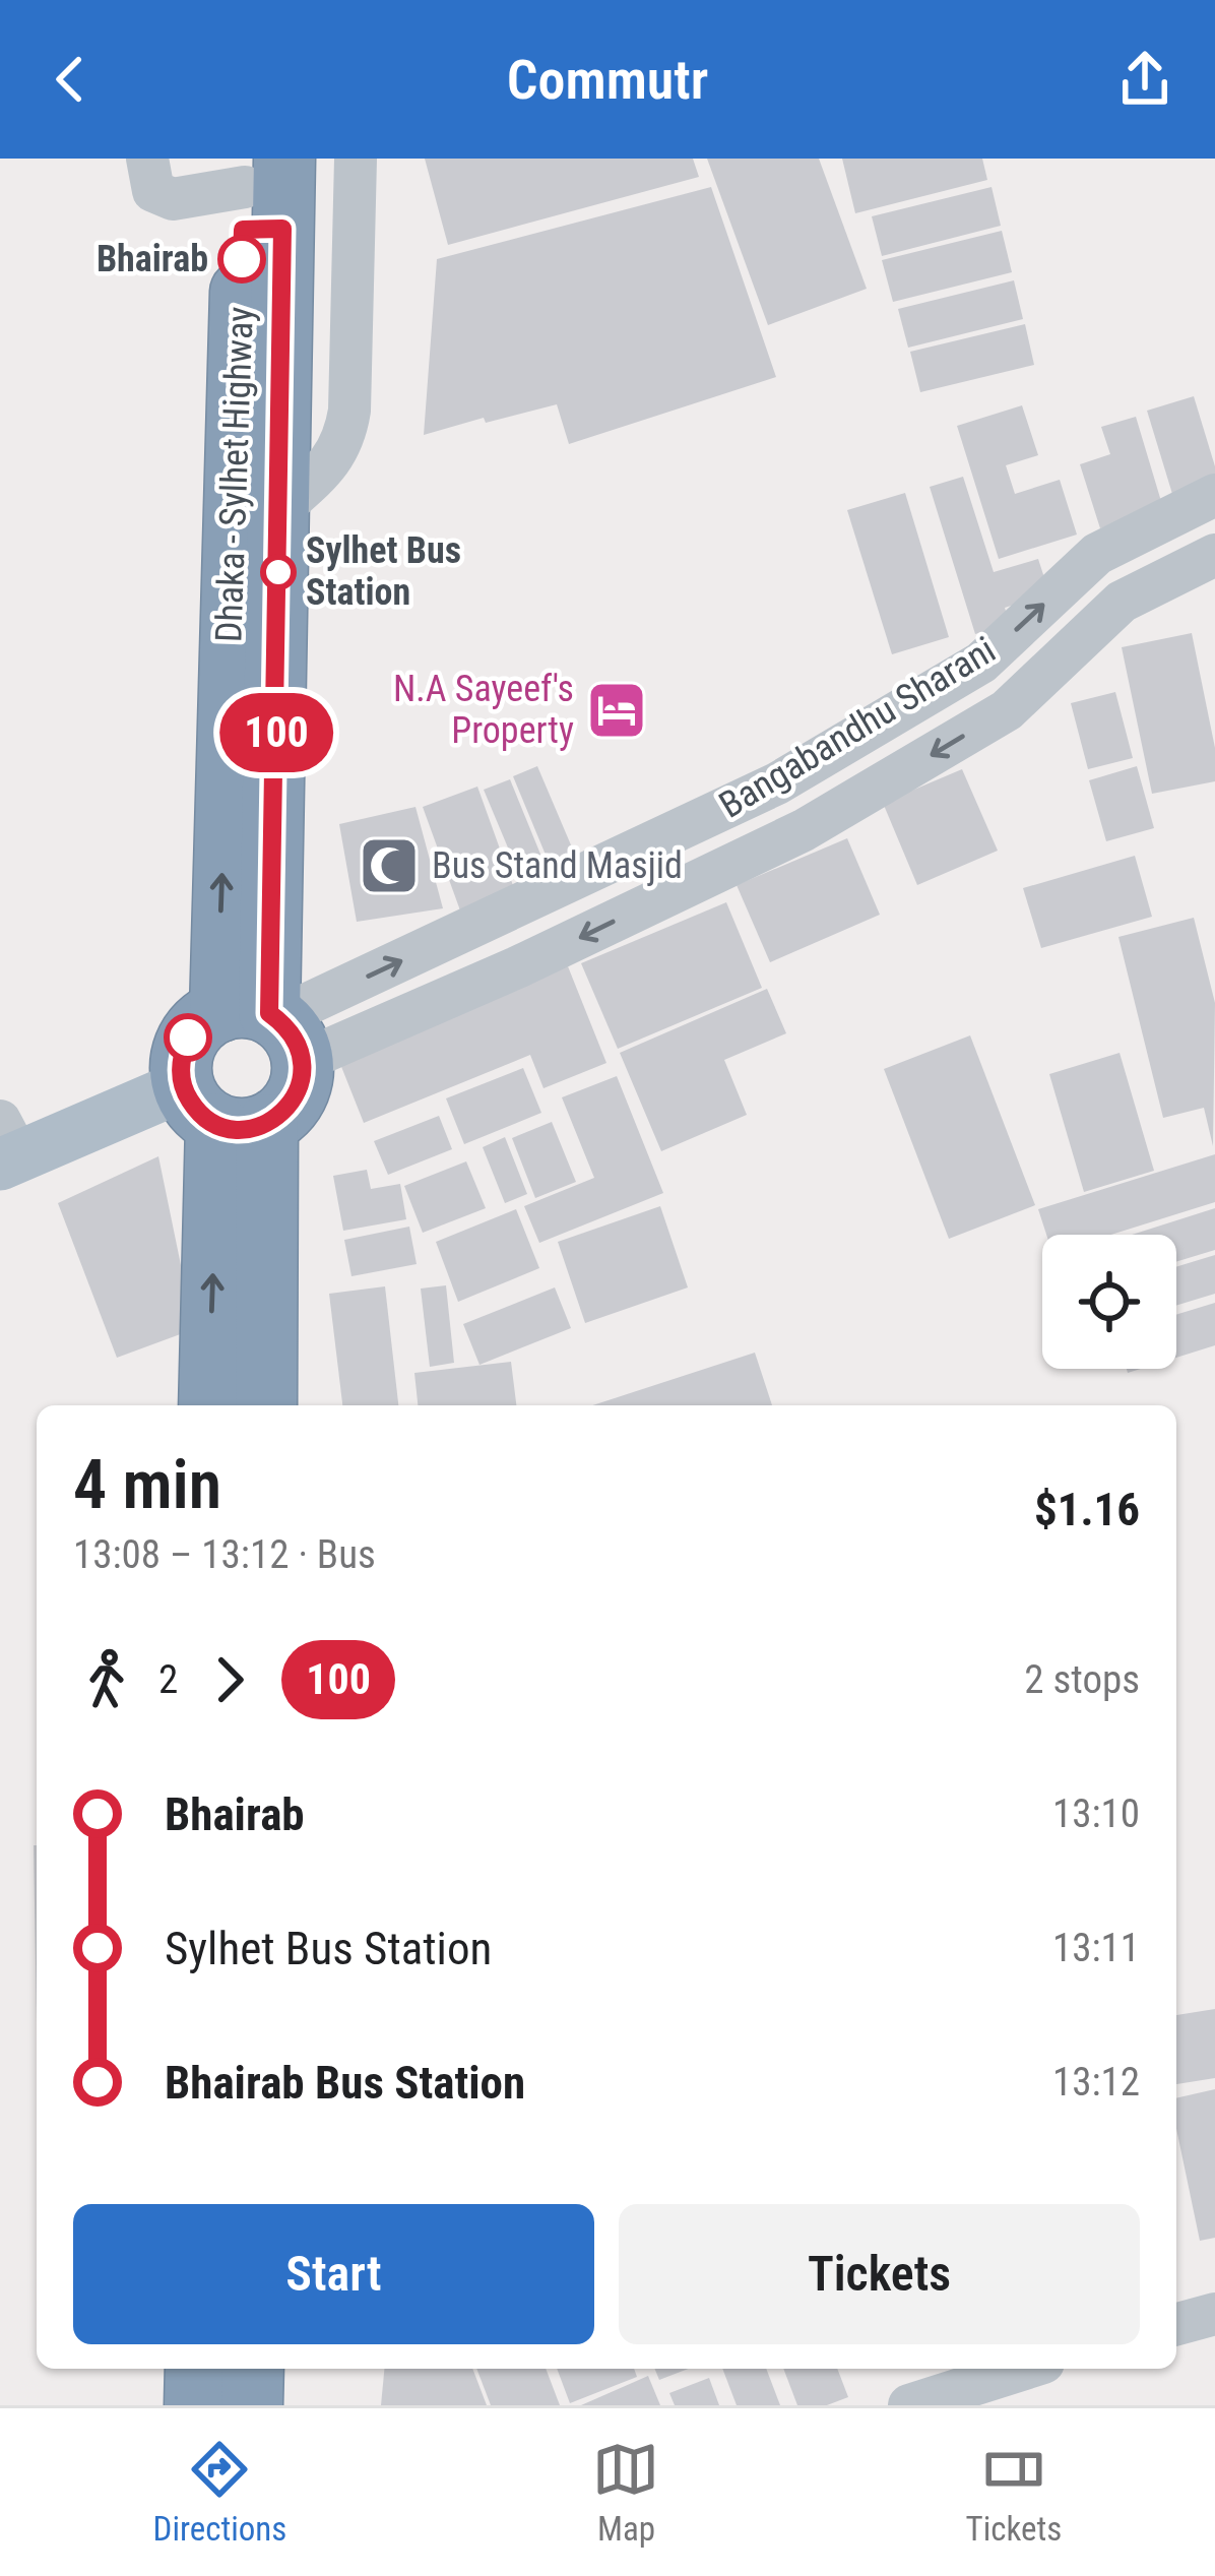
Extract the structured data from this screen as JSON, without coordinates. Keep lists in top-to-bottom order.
{
  "streets": {
    "highway": ["Dhaka - Sylhet Highway"],
    "street": ["Bangabandhu Sharani"]
  },
  "crossings": [
    ["Dhaka - Sylhet Highway", "Bangabandhu Sharani"]
  ],
  "places": {
    "other": ["Bhairab", "Sylhet Bus Station"],
    "hotel": ["N.A Sayeef's Property"],
    "mosque": ["Bus Stand Masjid"]
  },
  "lines": ["bus line 100"],
  "page": {
    "header": "Commutr",
    "on_map": "100",
    "heading": ["4 min", "13:08 – 13:12 · Bus", "$1.16"],
    "legs": ["2", "100", "2 stops"],
    "list": [
      {
        "name": "Bhairab",
        "value": "13:10"
      },
      {
        "name": "Sylhet Bus Station",
        "value": "13:11"
      },
      {
        "name": "Bhairab Bus Station",
        "value": "13:12"
      }
    ],
    "buttons": ["Start", "Tickets"],
    "tabs": ["Directions", "Map", "Tickets"]
  }
}
